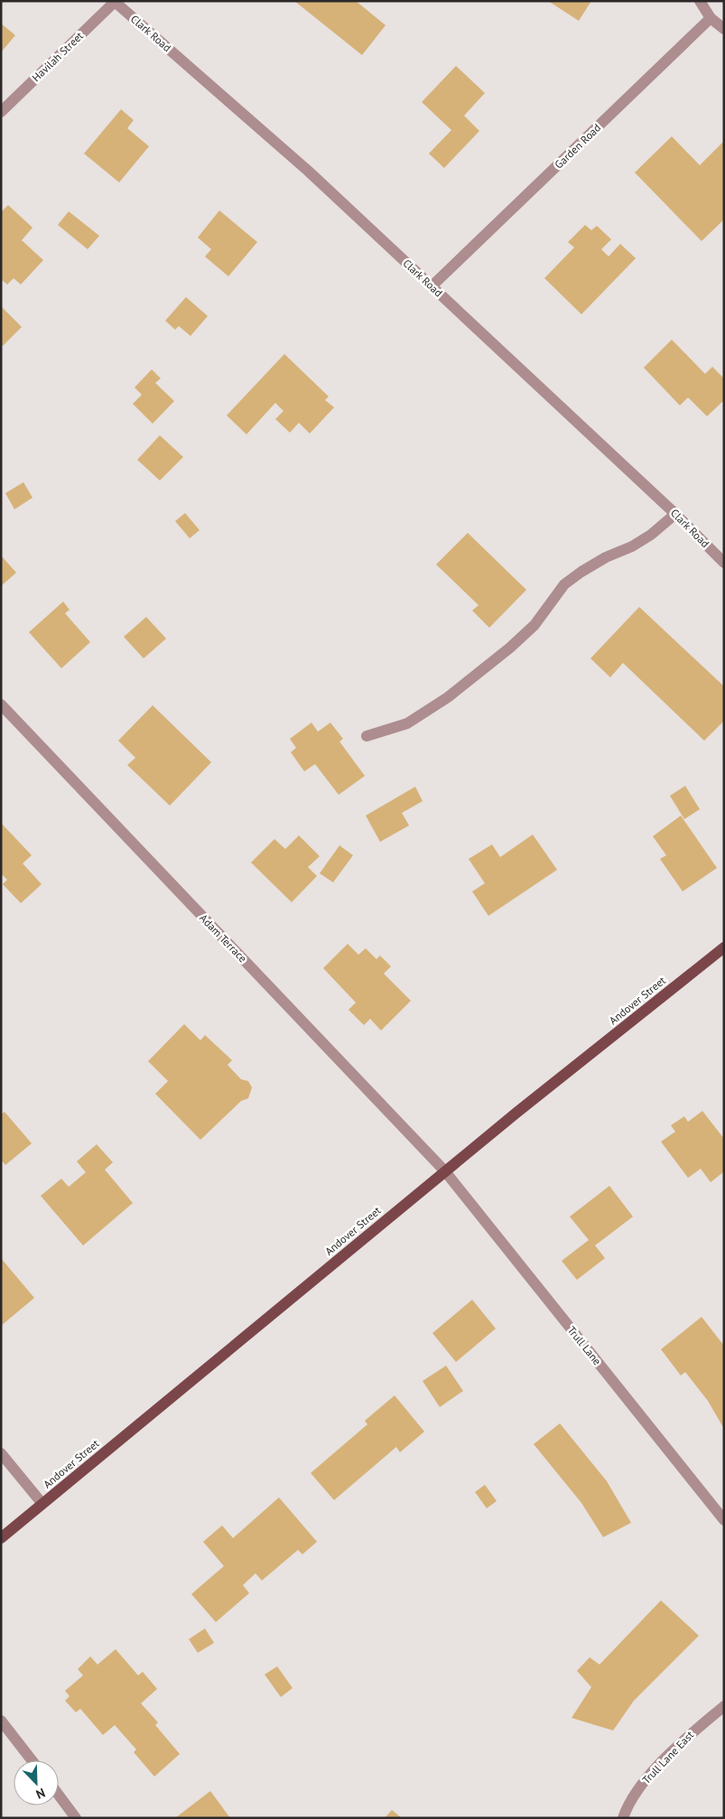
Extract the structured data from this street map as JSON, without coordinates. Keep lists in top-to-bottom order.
{
  "streets": {
    "main road": ["Andover Street"],
    "street": [
      "Clark Road",
      "Havilah Street",
      "Garden Road",
      "Adam Terrace",
      "Trull Lane",
      "Trull Lane East"
    ]
  },
  "crossings": [
    ["Clark Road", "Havilah Street"],
    ["Clark Road", "Garden Road"],
    ["Adam Terrace", "Andover Street"],
    ["Adam Terrace", "Trull Lane"],
    ["Andover Street", "Trull Lane"]
  ],
  "north": "bottom right"
}
